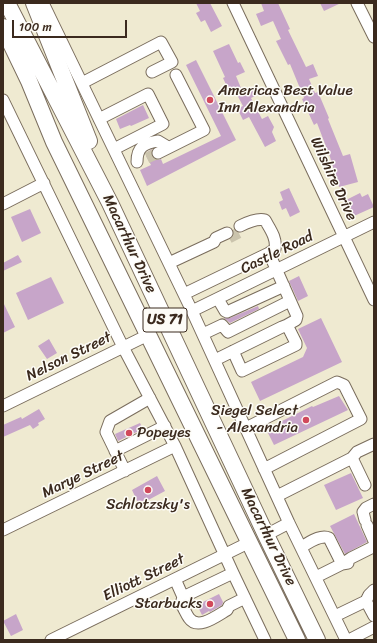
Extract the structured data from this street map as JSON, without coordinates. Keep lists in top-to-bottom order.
{
  "streets": {
    "highway": ["Macarthur Drive", "US 71"],
    "street": [
      "Wilshire Drive",
      "Castle Road",
      "Nelson Street",
      "Marye Street",
      "Elliott Street"
    ]
  },
  "crossings": [
    ["Wilshire Drive", "Castle Road"],
    ["Macarthur Drive", "Castle Road"],
    ["Macarthur Drive", "Nelson Street"],
    ["Macarthur Drive", "Elliott Street"]
  ],
  "places": [
    "Americas Best Value Inn Alexandria",
    "Siegel Select - Alexandria",
    "Popeyes",
    "Schlotzsky's",
    "Starbucks"
  ],
  "scale_bar": "100 m"
}
